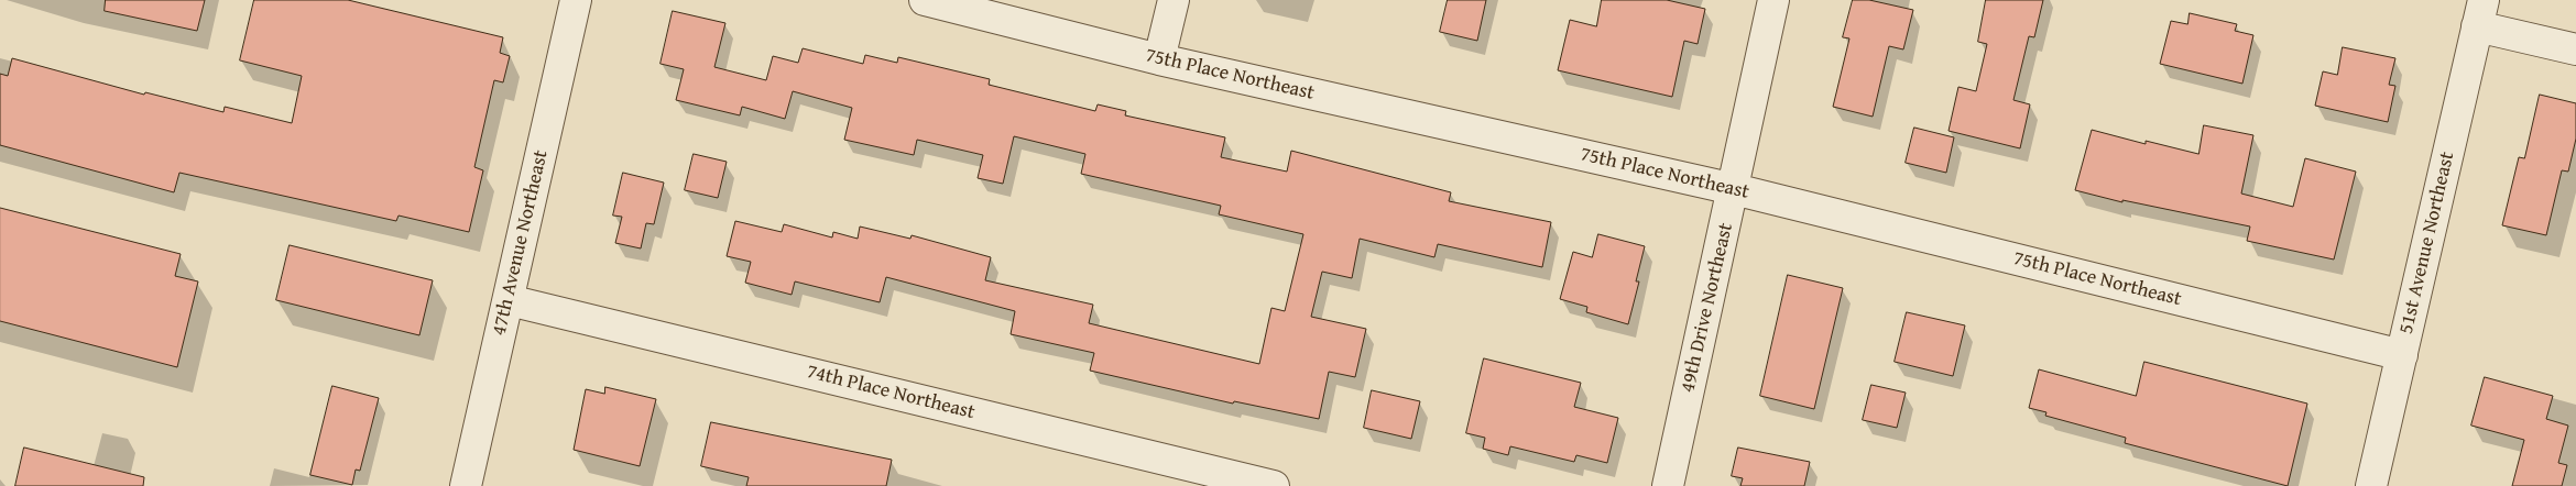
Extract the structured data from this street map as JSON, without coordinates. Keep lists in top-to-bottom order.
{
  "streets": {
    "street": [
      "75th Place Northeast",
      "47th Avenue Northeast",
      "51st Avenue Northeast",
      "49th Drive Northeast",
      "74th Place Northeast"
    ]
  },
  "crossings": [
    ["75th Place Northeast", "51st Avenue Northeast"],
    ["75th Place Northeast", "49th Drive Northeast"],
    ["47th Avenue Northeast", "74th Place Northeast"]
  ]
}
